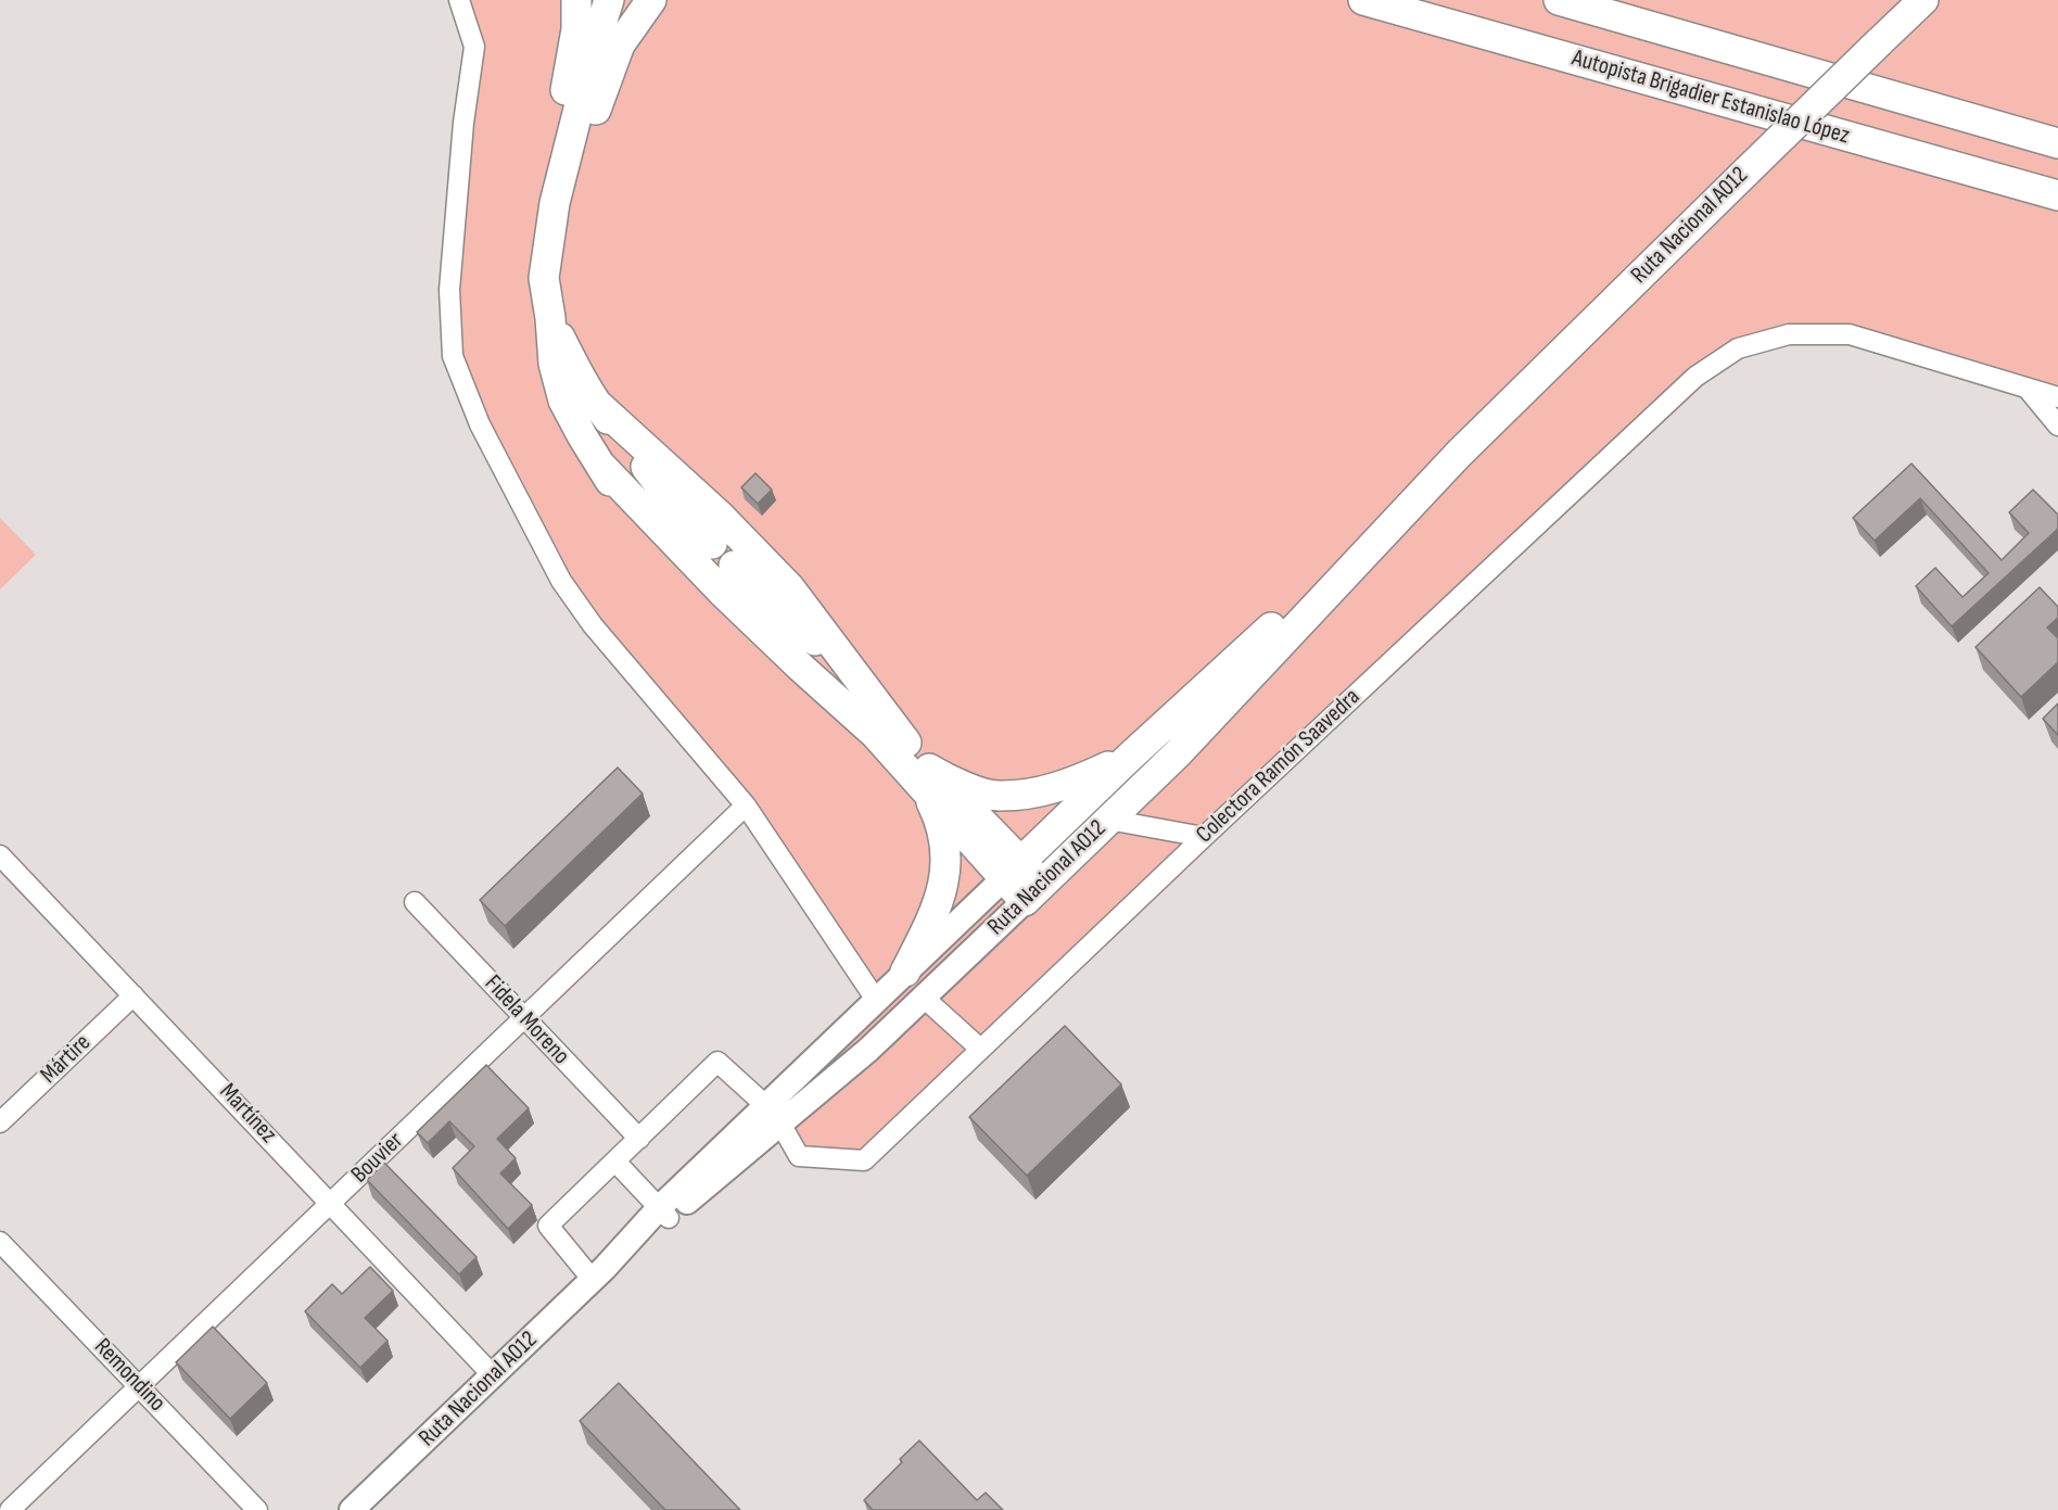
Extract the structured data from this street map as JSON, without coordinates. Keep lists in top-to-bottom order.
{
  "streets": {
    "highway": ["Autopista Brigadier Estanislao López", "Ruta Nacional A012"],
    "street": [
      "Colectora Ramón Saavedra",
      "Fidela Moreno",
      "Mártire",
      "Martínez",
      "Bouvier",
      "Remondino"
    ]
  },
  "crossings": [
    ["Ruta Nacional A012", "Colectora Ramón Saavedra"],
    ["Ruta Nacional A012", "Martínez"],
    ["Fidela Moreno", "Bouvier"],
    ["Mártire", "Martínez"],
    ["Martínez", "Bouvier"],
    ["Bouvier", "Remondino"]
  ]
}
